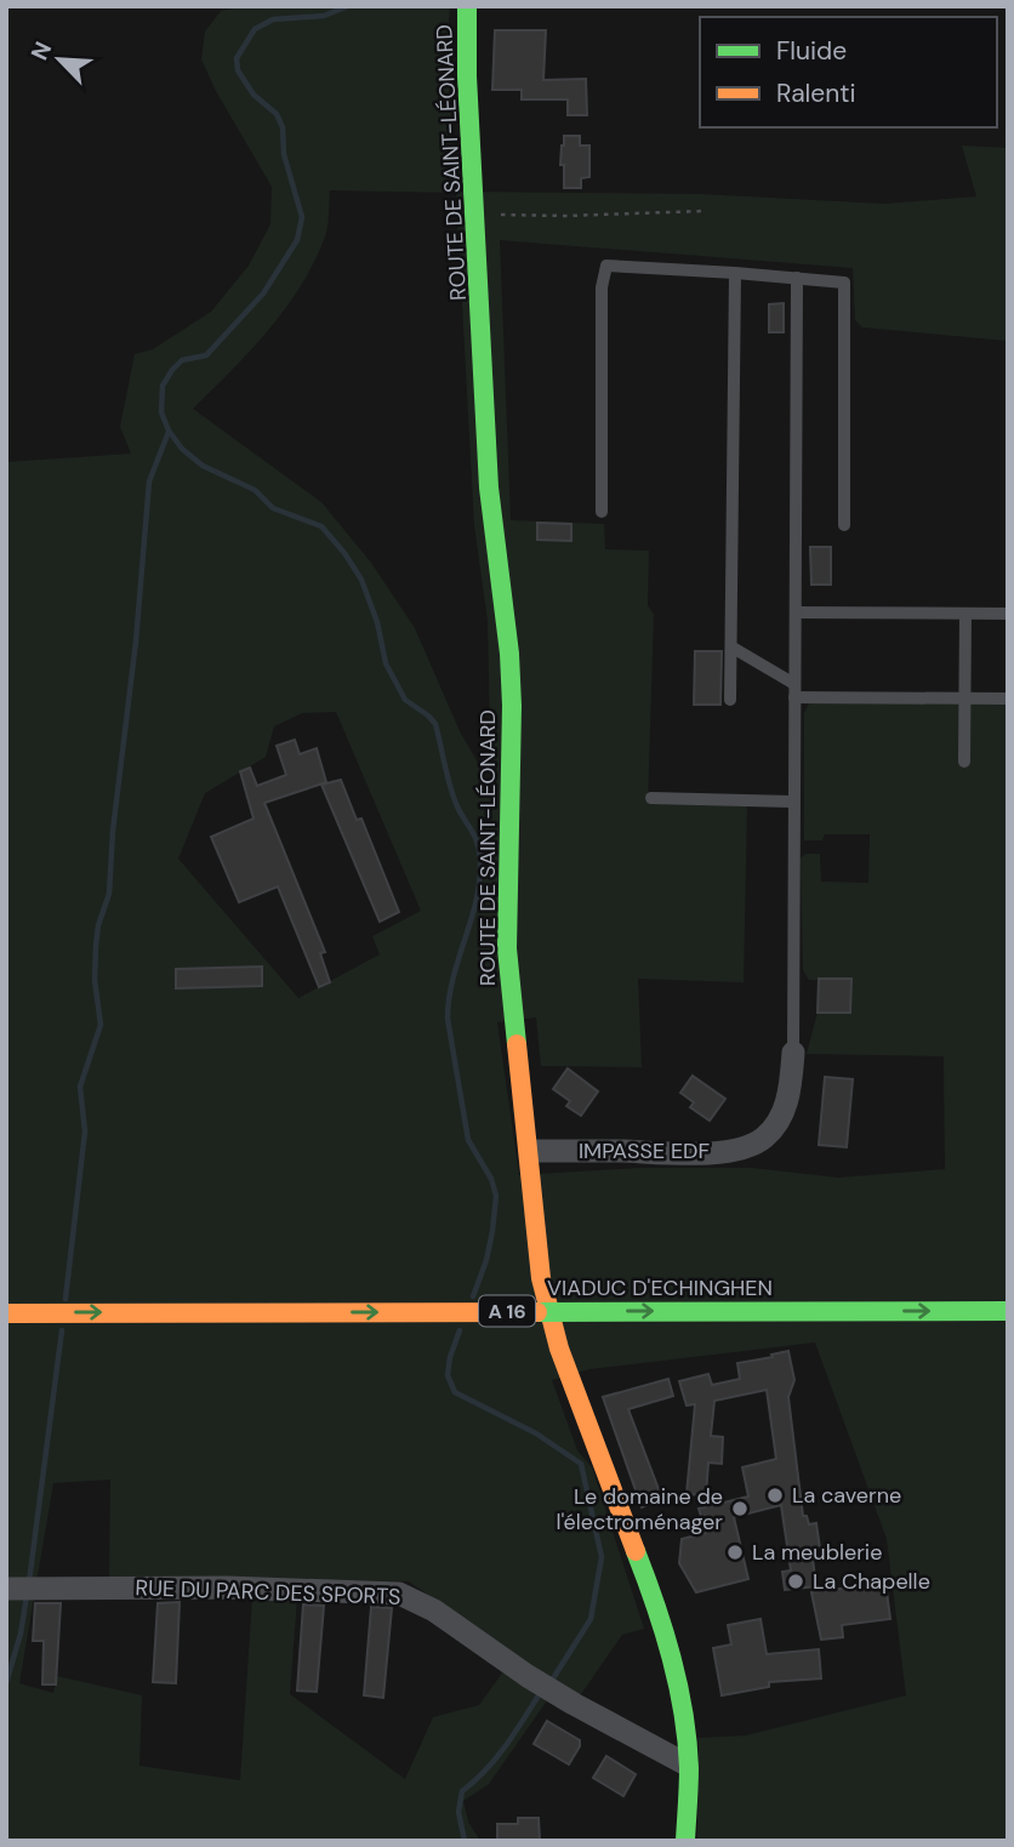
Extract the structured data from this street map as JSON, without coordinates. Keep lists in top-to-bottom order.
{
  "streets": {
    "main road": ["ROUTE DE SAINT-LÉONARD", "VIADUC D'ECHINGHEN", "A 16"],
    "street": ["IMPASSE EDF", "RUE DU PARC DES SPORTS"]
  },
  "crossings": [
    ["ROUTE DE SAINT-LÉONARD", "IMPASSE EDF"],
    ["ROUTE DE SAINT-LÉONARD", "RUE DU PARC DES SPORTS"]
  ],
  "one_way": ["VIADUC D'ECHINGHEN"],
  "places": [
    "La caverne",
    "Le domaine de l'électroménager",
    "La meublerie",
    "La Chapelle"
  ],
  "legend": ["Fluide", "Ralenti"],
  "north": "top left"
}
